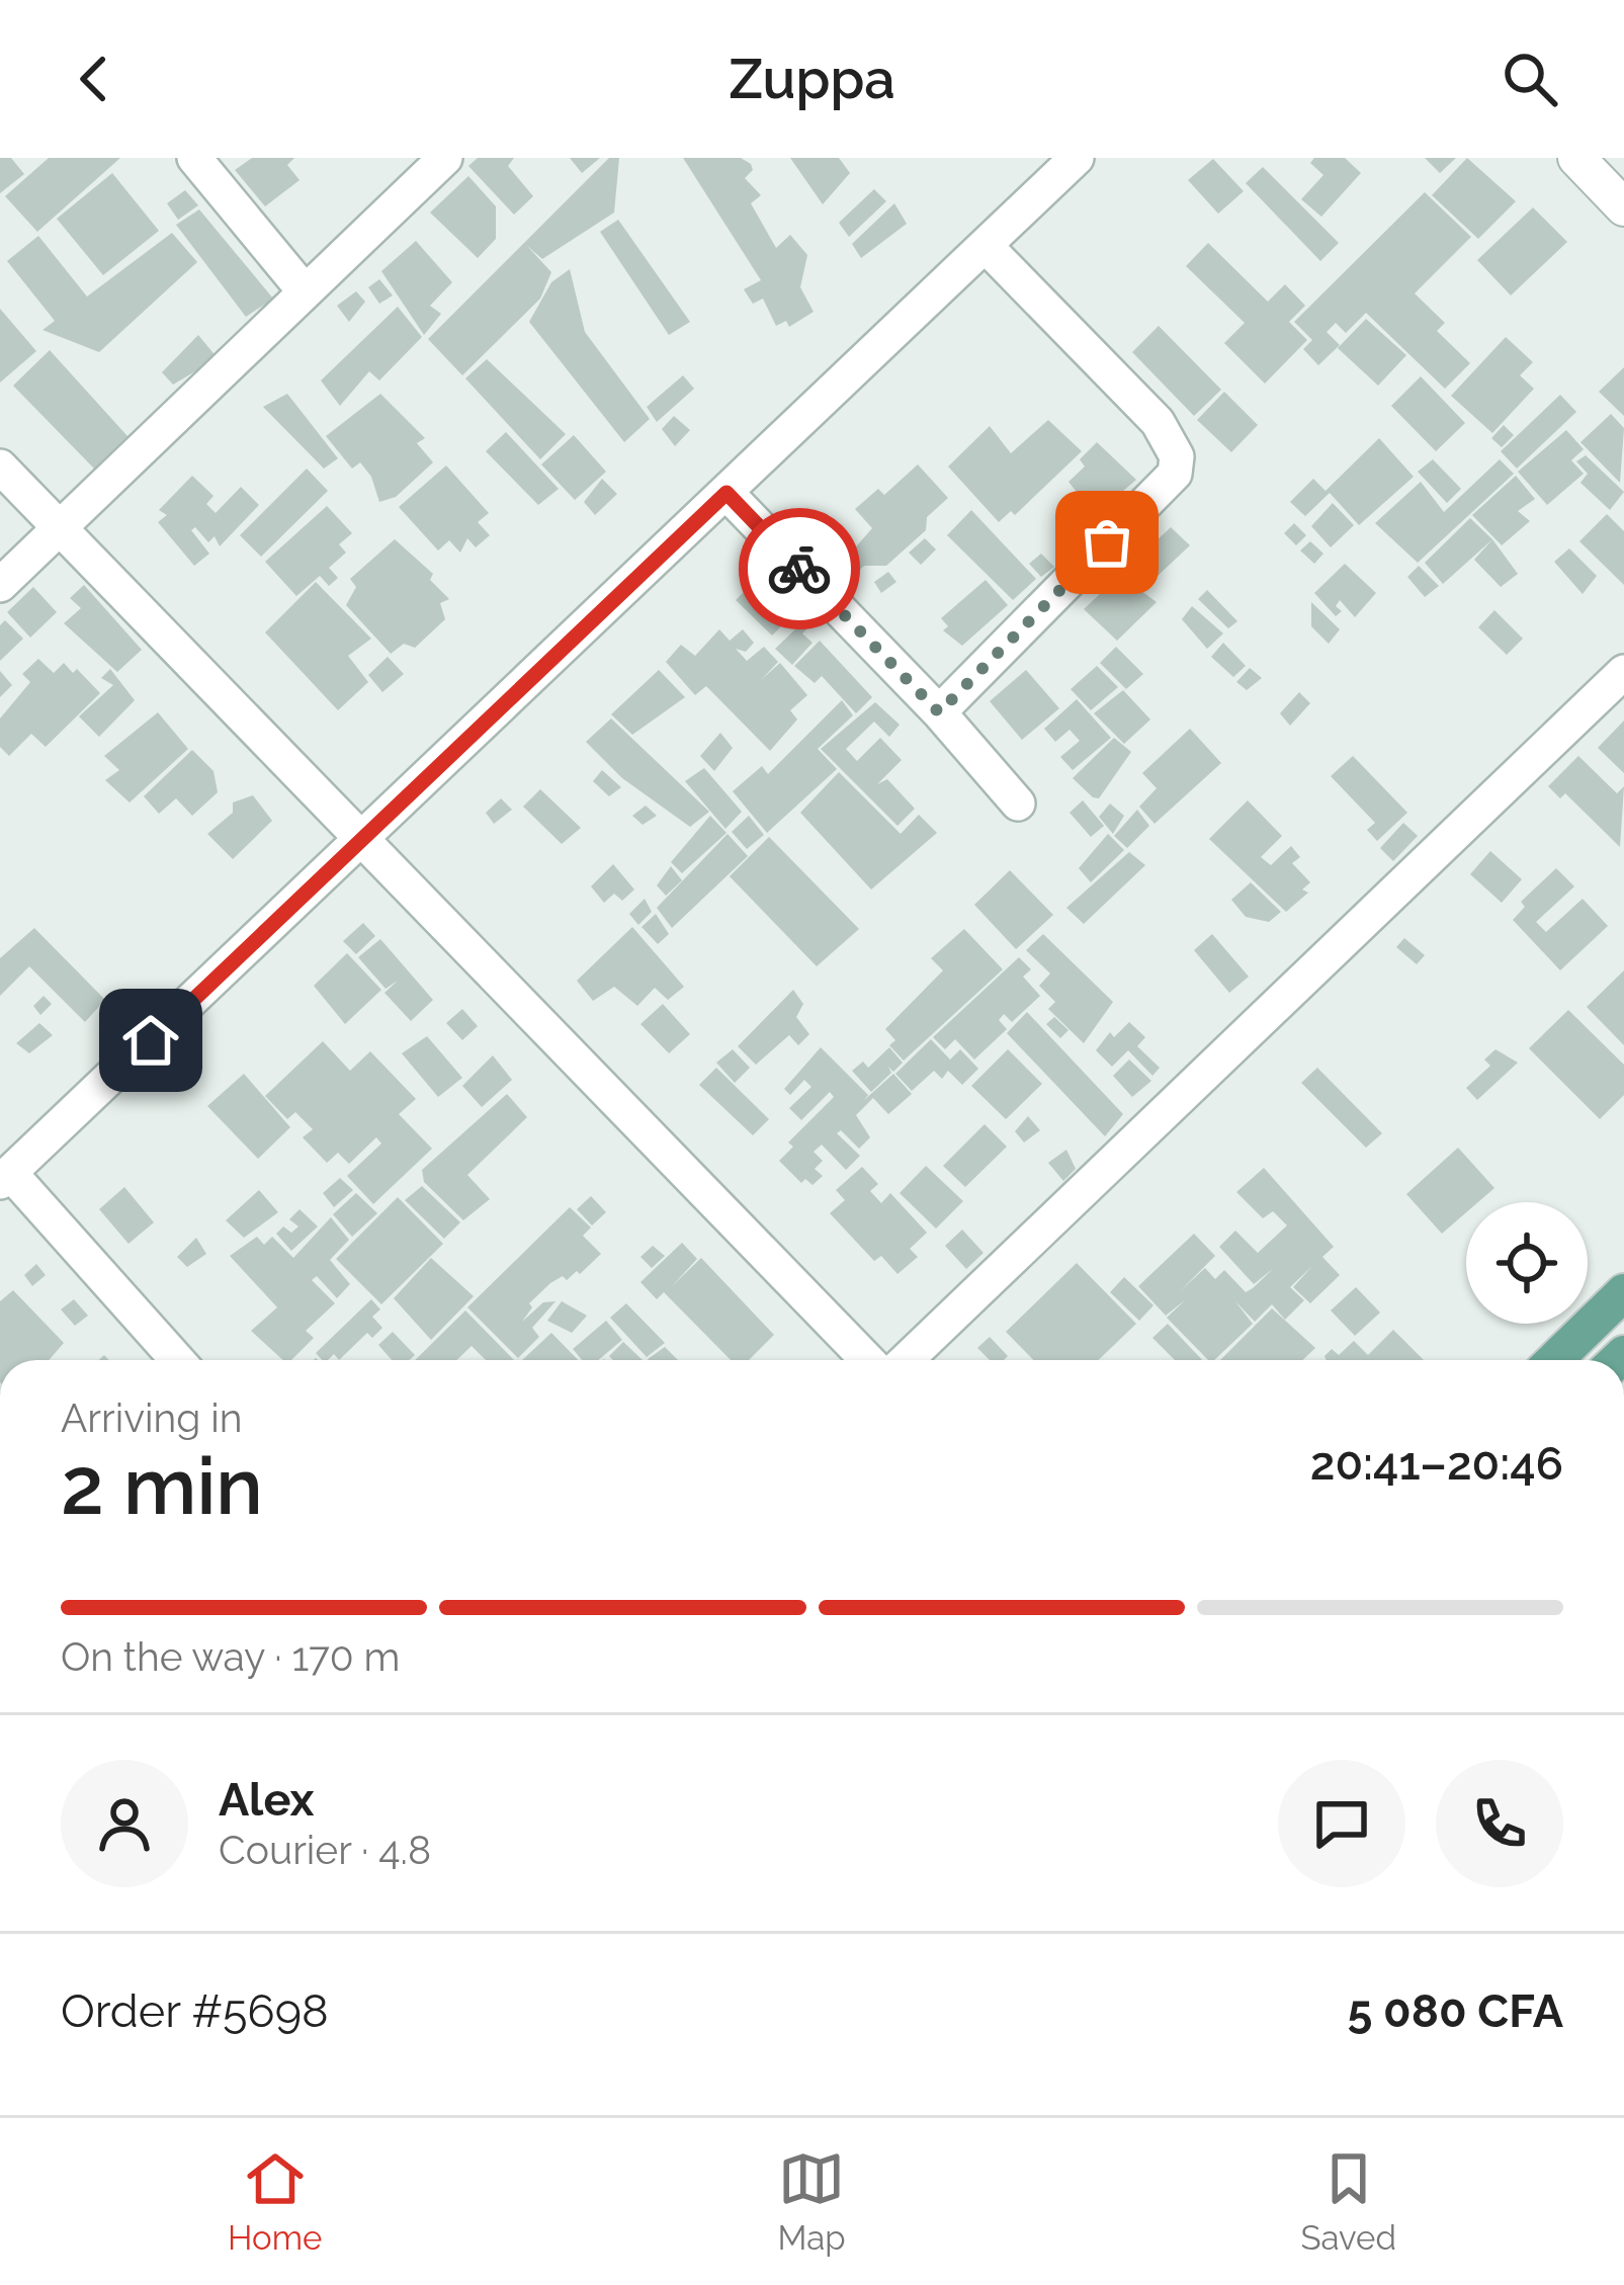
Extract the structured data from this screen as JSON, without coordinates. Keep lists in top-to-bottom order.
{
  "page": {
    "header": "Zuppa",
    "heading": ["2 min", "Arriving in", "20:41–20:46"],
    "panel": [
      "Alex",
      "Courier · 4.8",
      "Order #5698",
      "5 080 CFA"
    ],
    "bar": "On the way · 170 m",
    "tabs": ["Home", "Map", "Saved"]
  }
}
